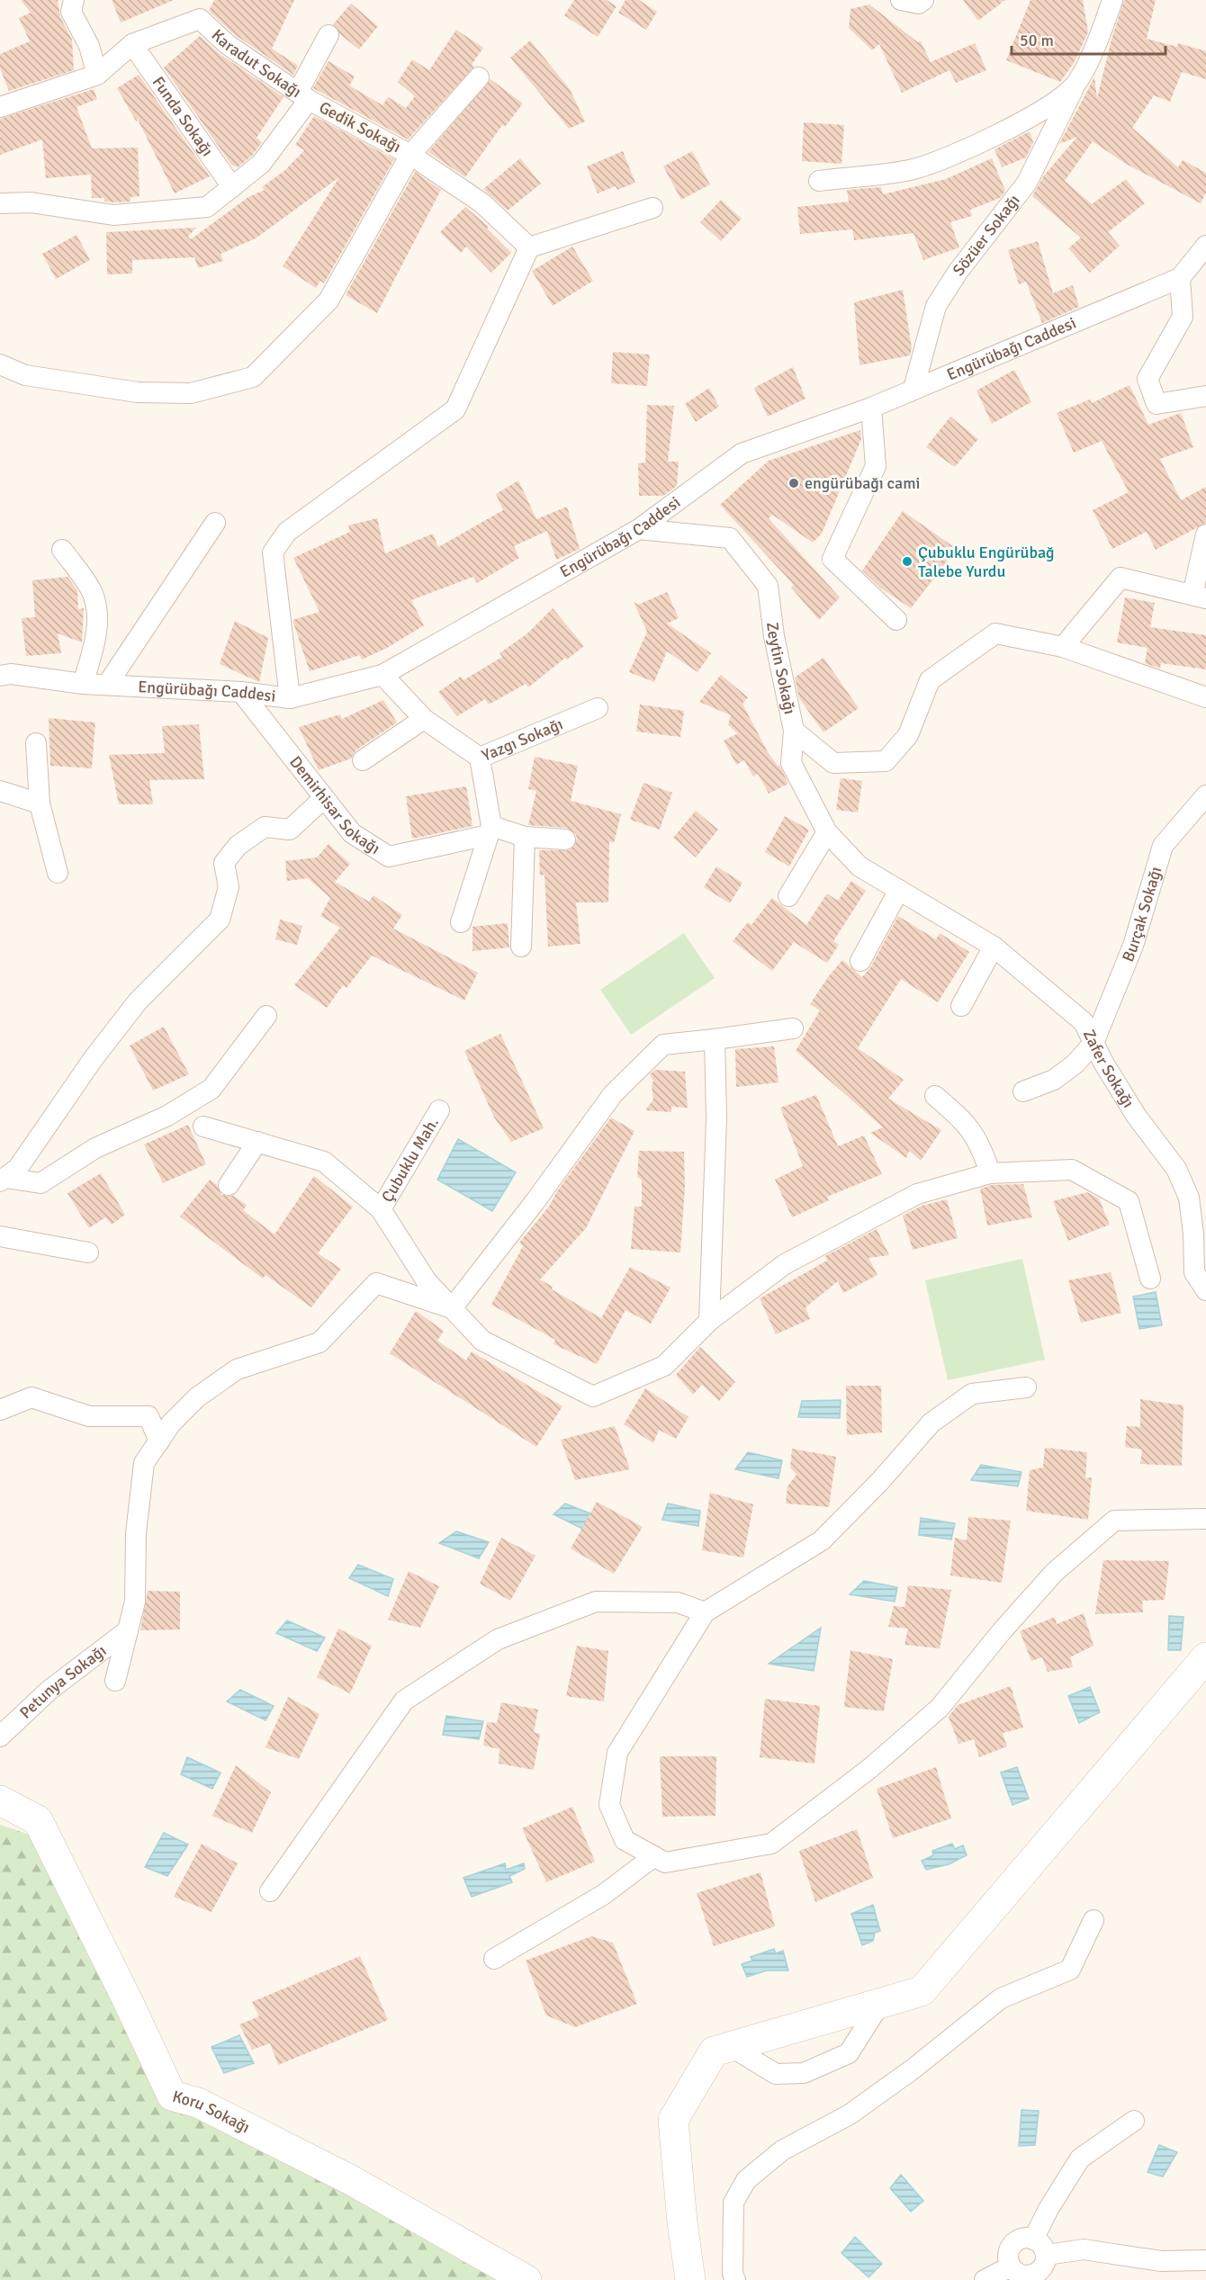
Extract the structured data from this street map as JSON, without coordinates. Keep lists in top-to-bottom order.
{
  "streets": {
    "street": [
      "Karadut Sokağı",
      "Funda Sokağı",
      "Gedik Sokağı",
      "Sözüer Sokağı",
      "Engürübağı Caddesi",
      "Zeytin Sokağı",
      "Yazgı Sokağı",
      "Demirhisar Sokağı",
      "Burçak Sokağı",
      "Zafer Sokağı",
      "Çubuklu Mah.",
      "Petunya Sokağı",
      "Koru Sokağı"
    ]
  },
  "crossings": [
    ["Karadut Sokağı", "Funda Sokağı"],
    ["Karadut Sokağı", "Gedik Sokağı"],
    ["Sözüer Sokağı", "Engürübağı Caddesi"],
    ["Engürübağı Caddesi", "Zeytin Sokağı"],
    ["Engürübağı Caddesi", "Yazgı Sokağı"],
    ["Engürübağı Caddesi", "Demirhisar Sokağı"],
    ["Zeytin Sokağı", "Zafer Sokağı"],
    ["Burçak Sokağı", "Zafer Sokağı"]
  ],
  "places": ["engürübağı cami", "Çubuklu Engürübağ Talebe Yurdu"],
  "scale_bar": "50 m"
}
